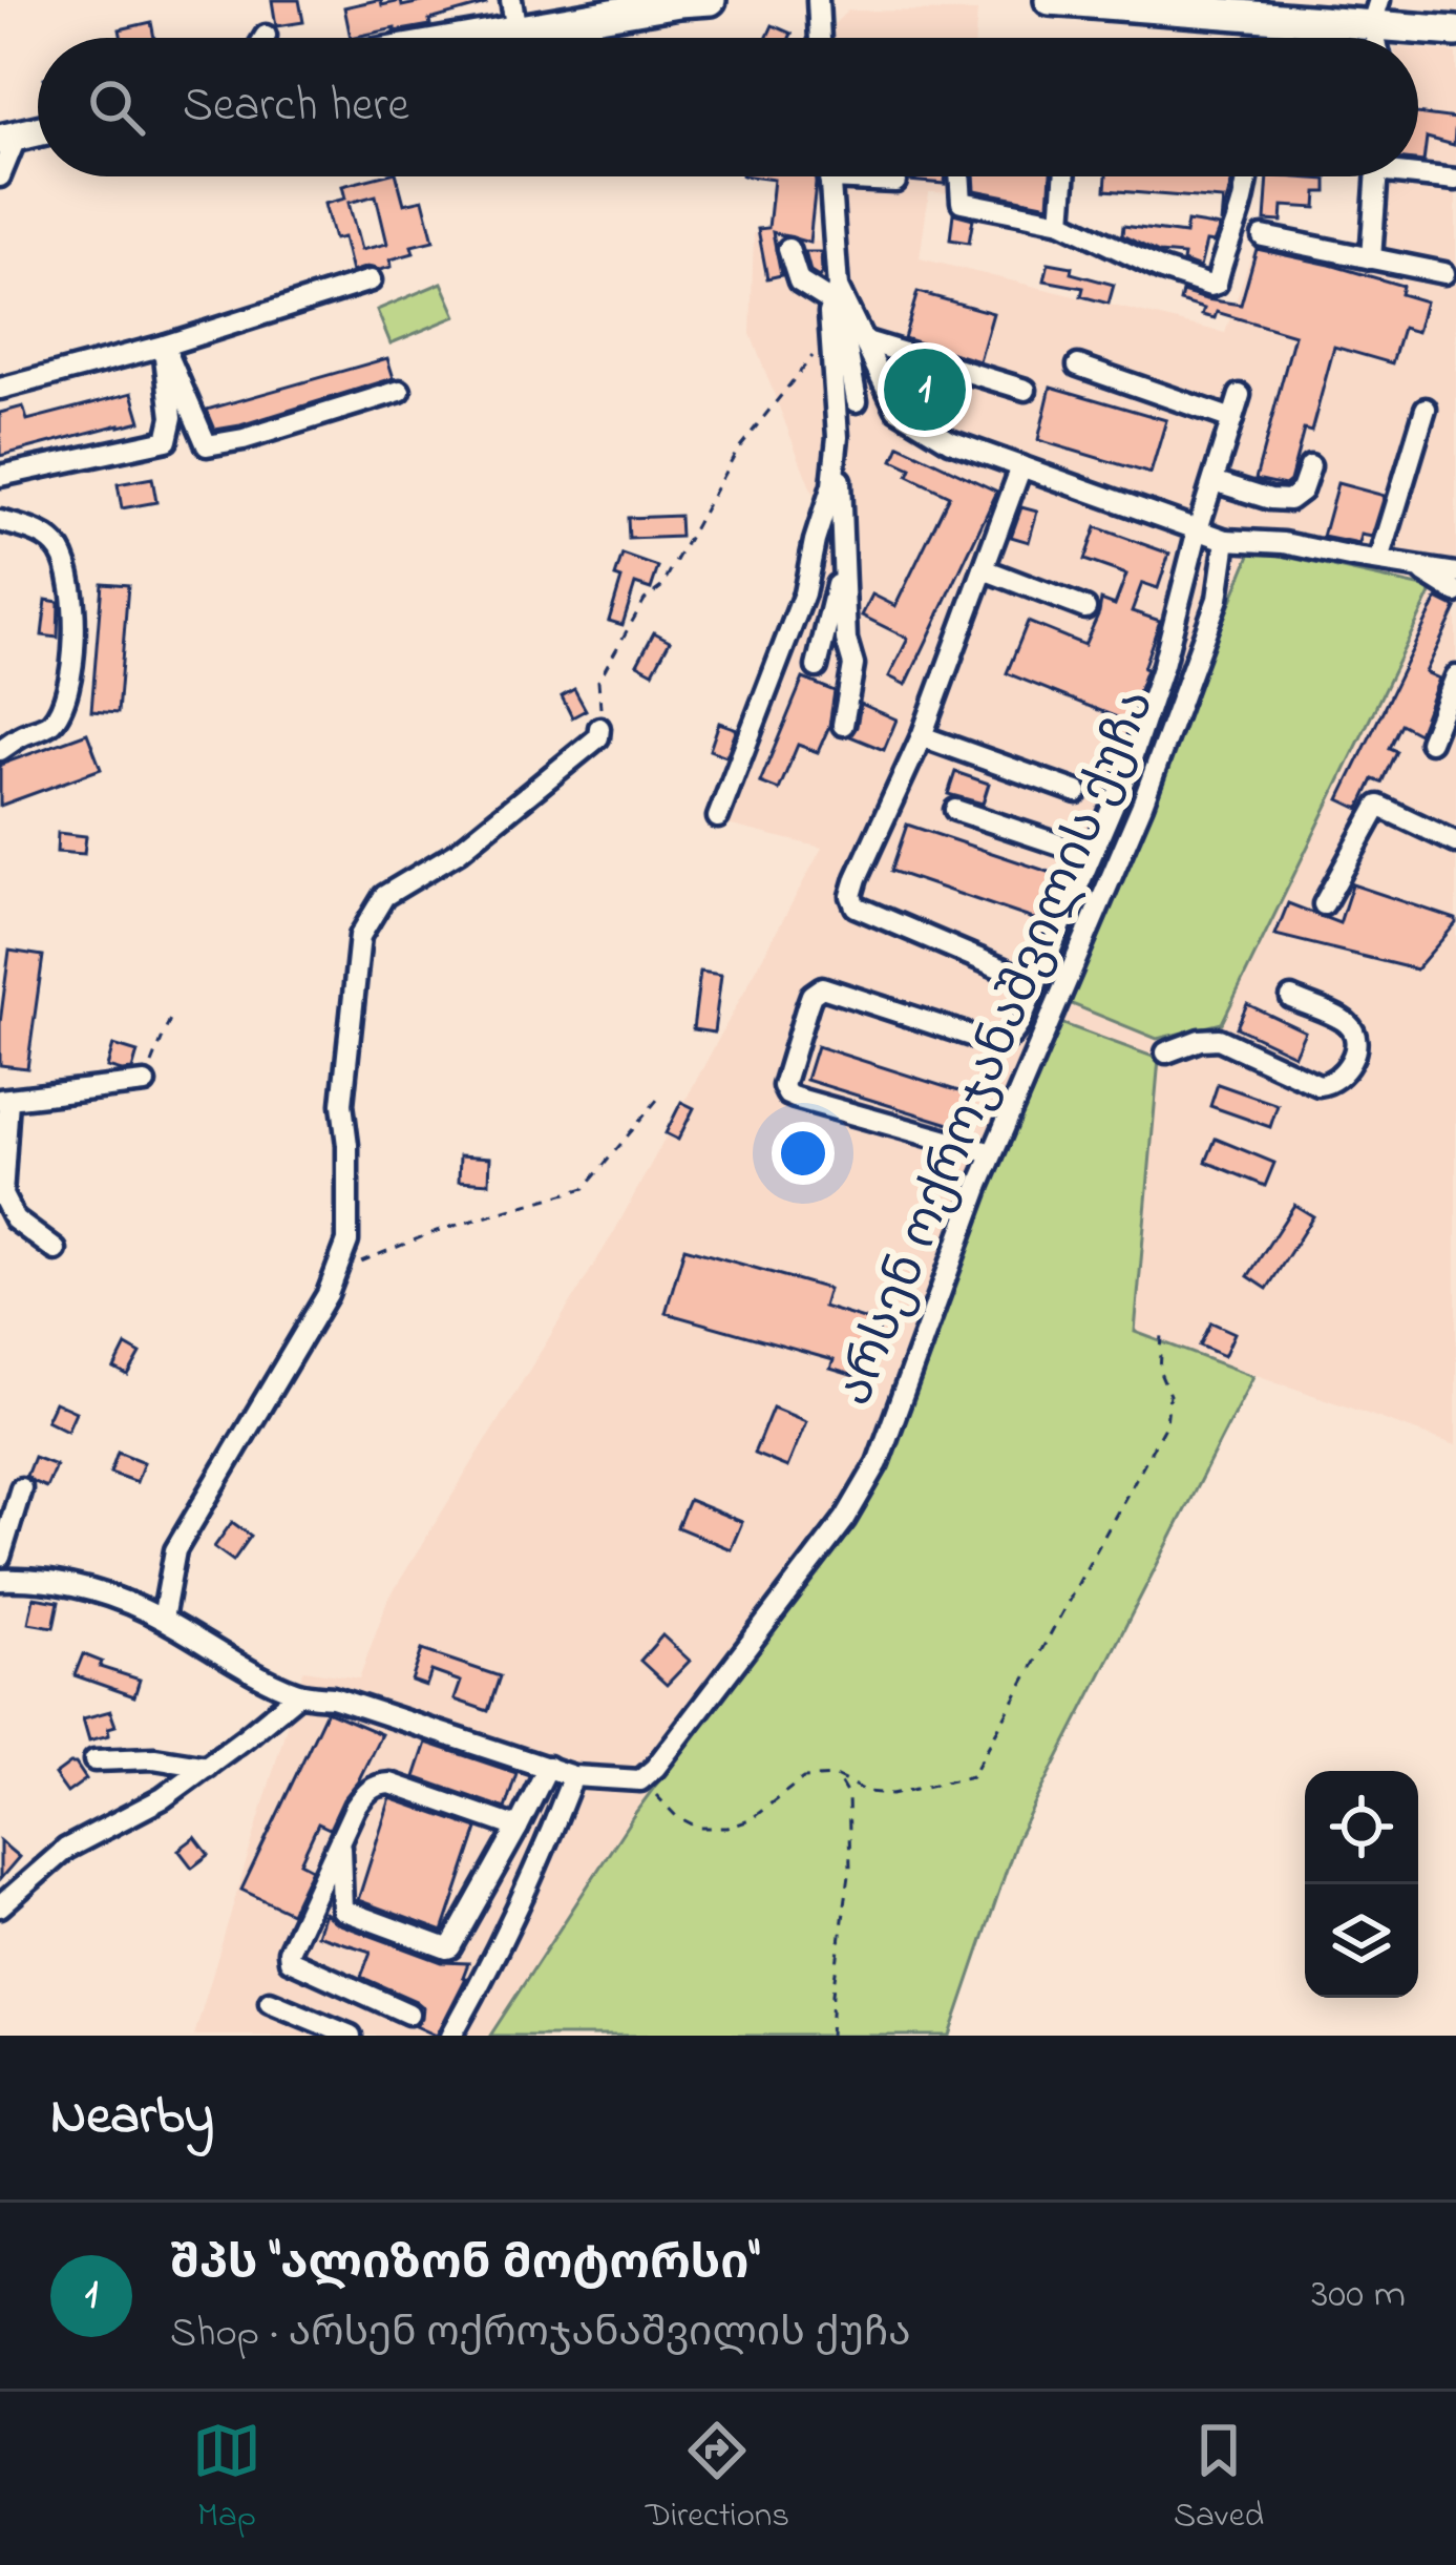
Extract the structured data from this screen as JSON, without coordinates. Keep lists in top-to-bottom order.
{
  "streets": {
    "street": ["არსენ ოქროჯანაშვილის ქუჩა"]
  },
  "page": {
    "search": "Search here",
    "pins": "1",
    "heading": "Nearby",
    "list": [
      {
        "mark": "1",
        "name": "შპს \"ალიზონ მოტორსი\"",
        "note": "Shop · არსენ ოქროჯანაშვილის ქუჩა",
        "value": "300 m"
      }
    ],
    "nav": ["Map", "Directions", "Saved"]
  }
}
